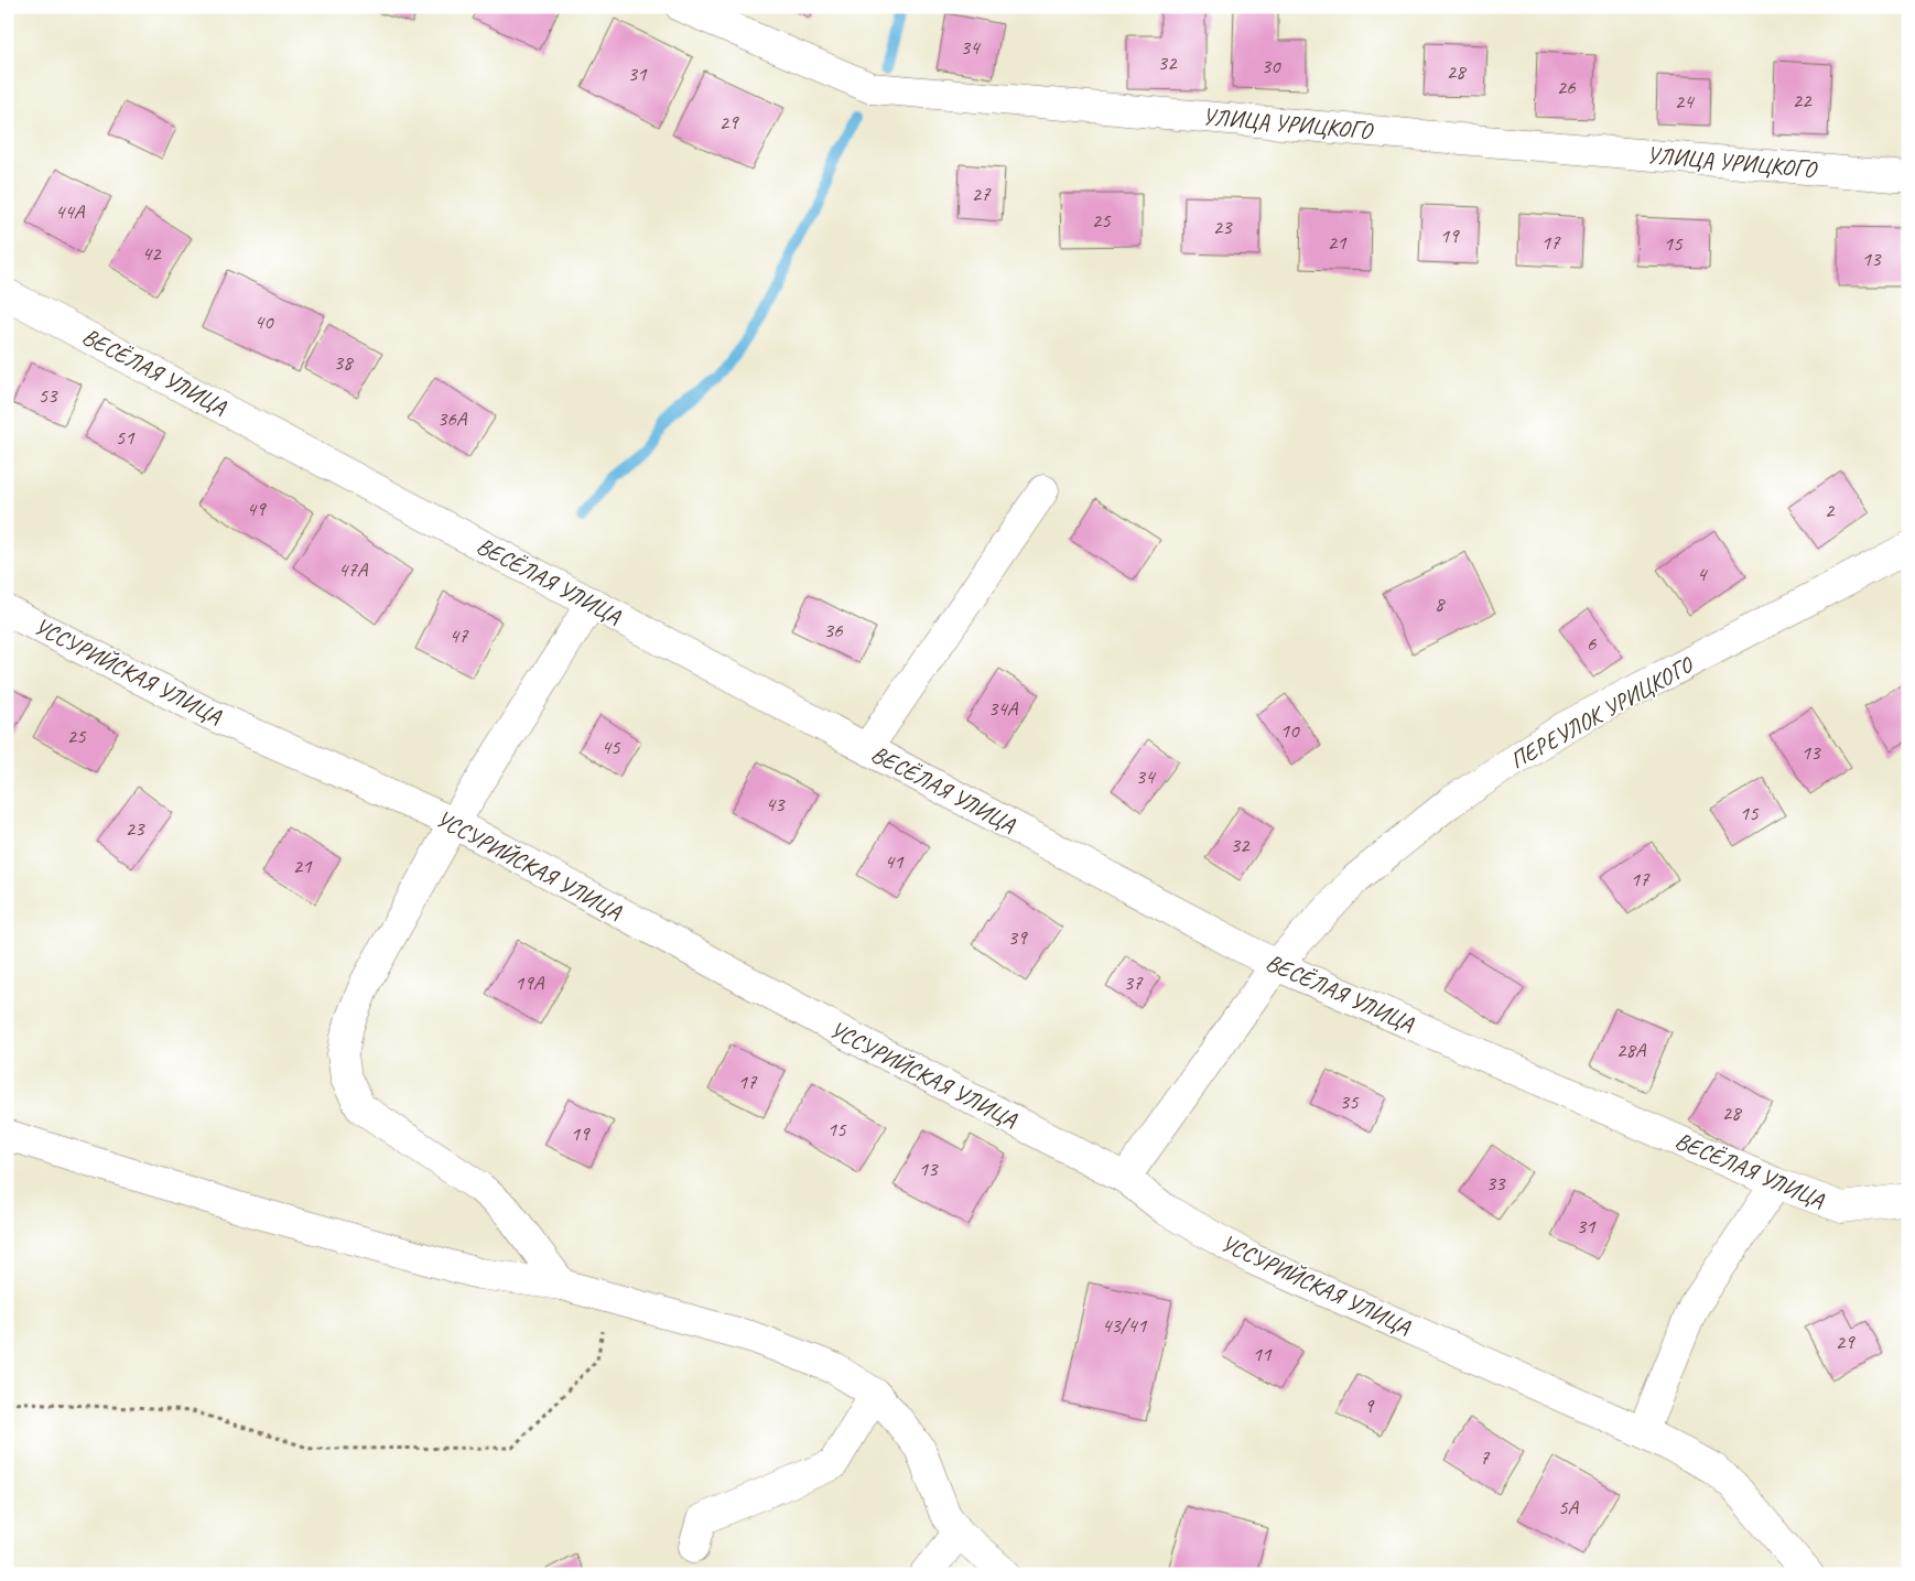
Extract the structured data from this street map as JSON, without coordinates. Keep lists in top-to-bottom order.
{
  "streets": {
    "street": [
      "УЛИЦА УРИЦКОГО",
      "ВЕСЁЛАЯ УЛИЦА",
      "УССУРИЙСКАЯ УЛИЦА",
      "ПЕРЕУЛОК УРИЦКОГО"
    ]
  },
  "crossings": [
    ["ВЕСЁЛАЯ УЛИЦА", "ПЕРЕУЛОК УРИЦКОГО"],
    ["УССУРИЙСКАЯ УЛИЦА", "ПЕРЕУЛОК УРИЦКОГО"]
  ],
  "house_numbers": [
    "34",
    "32",
    "30",
    "28",
    "31",
    "26",
    "22",
    "24",
    "29",
    "27",
    "44А",
    "25",
    "23",
    "19",
    "21",
    "17",
    "15",
    "42",
    "13",
    "40",
    "38",
    "53",
    "36А",
    "51",
    "49",
    "2",
    "47А",
    "4",
    "8",
    "36",
    "47",
    "6",
    "34А",
    "10",
    "25",
    "45",
    "13",
    "34",
    "43",
    "15",
    "23",
    "32",
    "41",
    "21",
    "17",
    "39",
    "19А",
    "37",
    "28А",
    "17",
    "35",
    "28",
    "15",
    "19",
    "13",
    "33",
    "31",
    "43/41",
    "29",
    "11",
    "9",
    "7",
    "5А"
  ]
}
